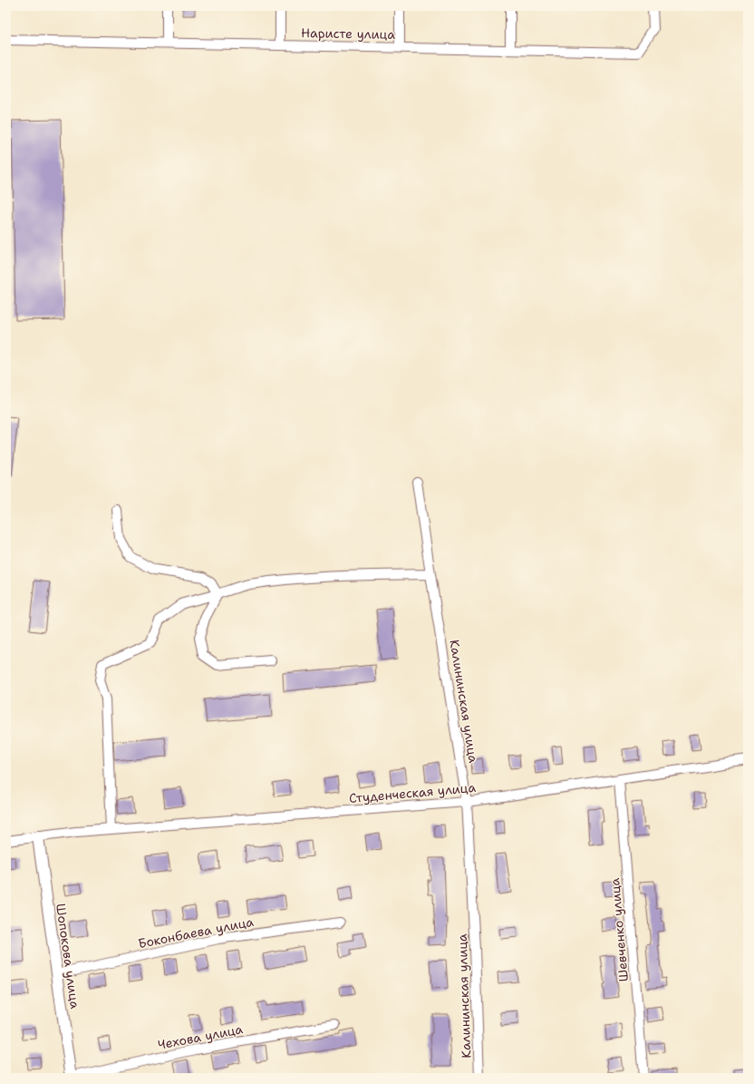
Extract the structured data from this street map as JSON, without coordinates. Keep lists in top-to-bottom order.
{
  "streets": {
    "street": [
      "Наристе улица",
      "Калининская улица",
      "Студенческая улица",
      "Шевченко улица",
      "Боконбаева улица",
      "Шопокова улица",
      "Чехова улица"
    ]
  },
  "crossings": [
    ["Калининская улица", "Студенческая улица"],
    ["Студенческая улица", "Шевченко улица"],
    ["Студенческая улица", "Шопокова улица"],
    ["Боконбаева улица", "Шопокова улица"],
    ["Шопокова улица", "Чехова улица"]
  ]
}
